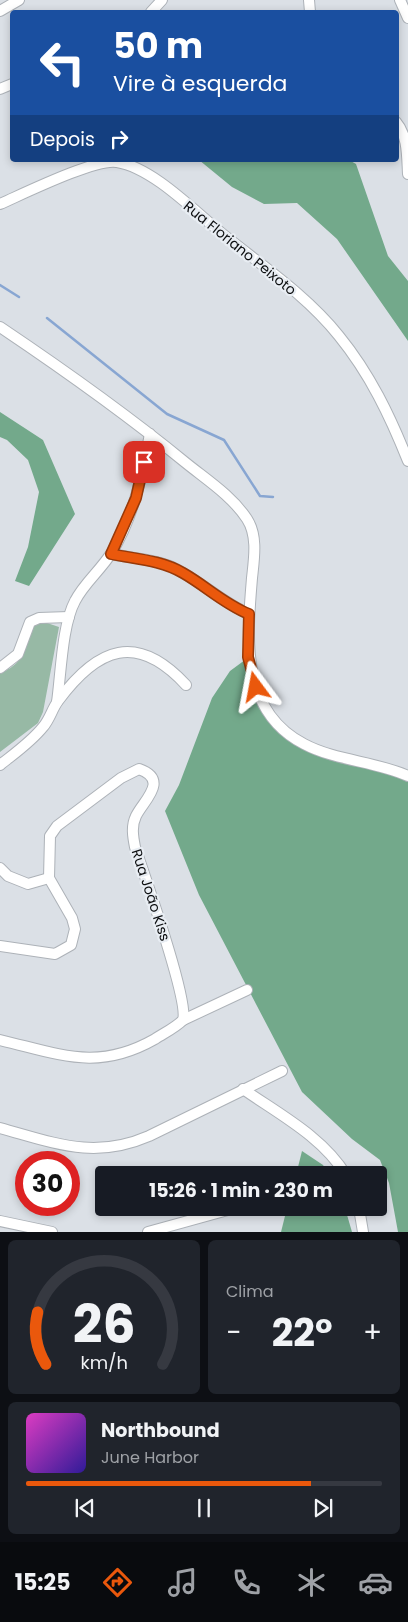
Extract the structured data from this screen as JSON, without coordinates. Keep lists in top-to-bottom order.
{
  "streets": {
    "street": ["Rua Floriano Peixoto", "Rua João Kiss"]
  },
  "page": {
    "turn": ["50 m", "Vire à esquerda"],
    "then": "Depois",
    "limit": "30",
    "trip": "15:26 · 1 min · 230 m",
    "tile": "Clima",
    "heat": ["−", "22°", "+"],
    "song": ["Northbound", "June Harbor"],
    "tabs": "15:25",
    "gauge": ["26", "km/h"]
  }
}
